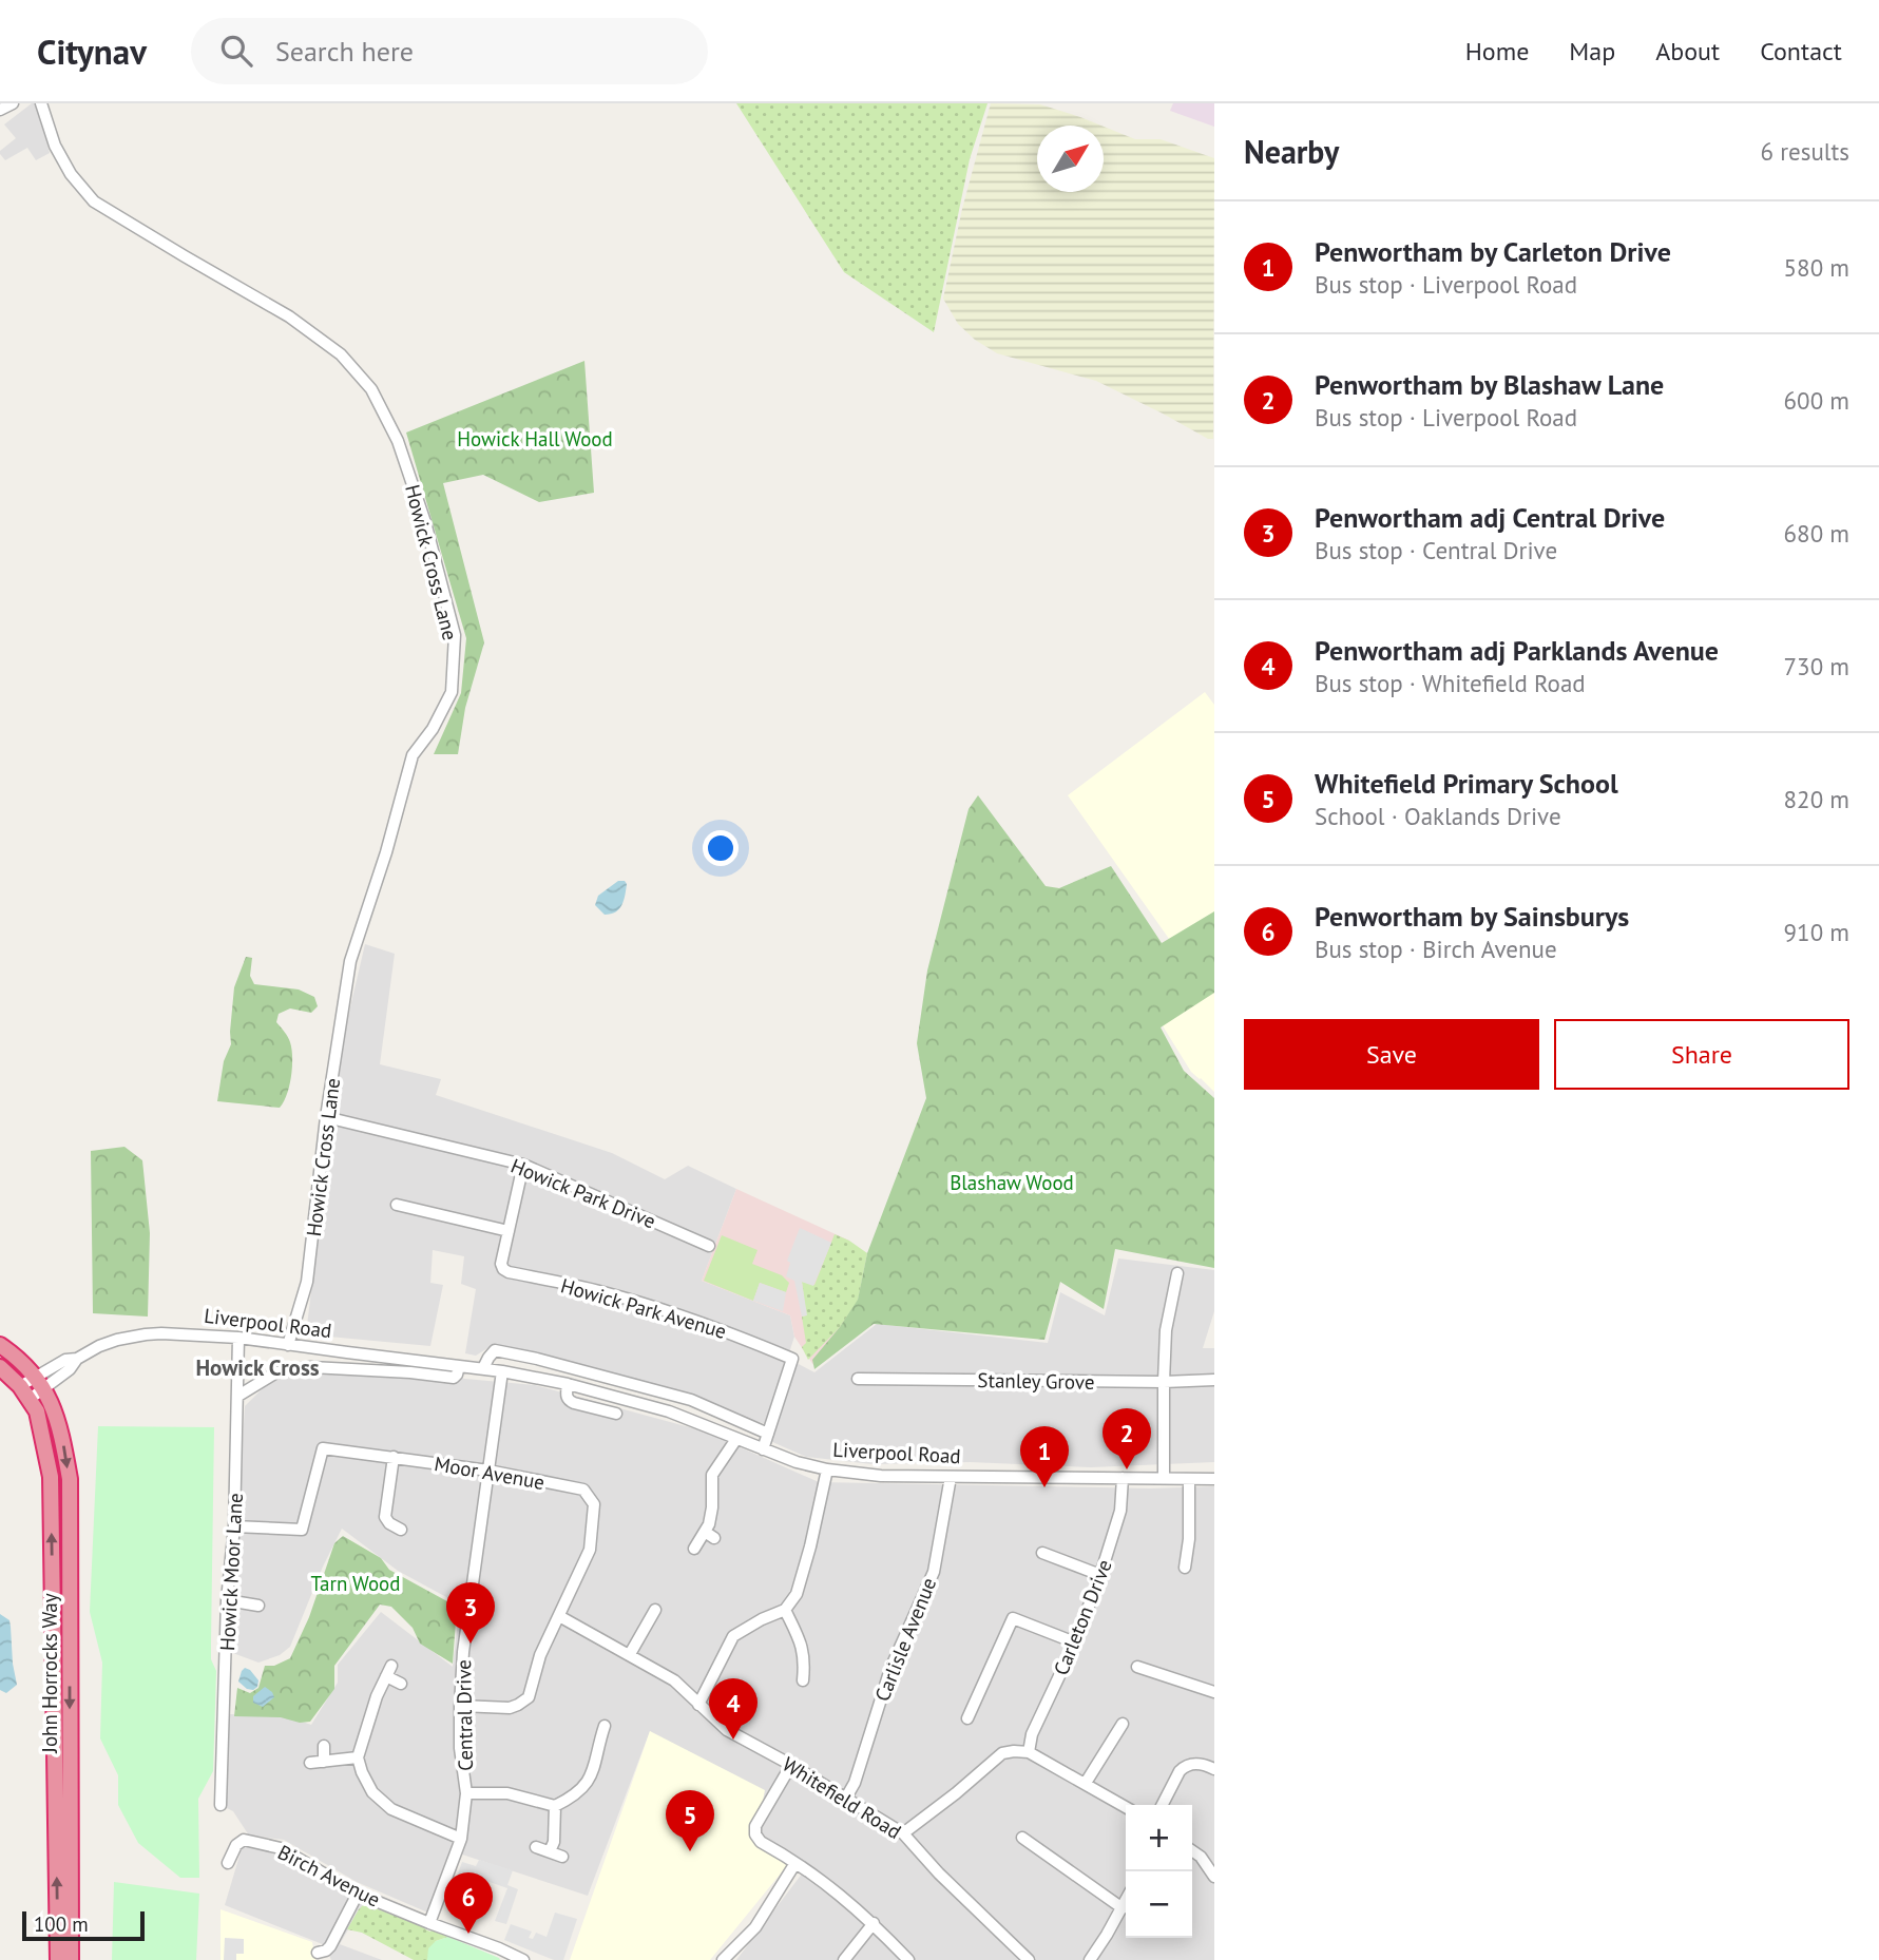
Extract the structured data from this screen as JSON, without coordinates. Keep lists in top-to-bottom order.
{
  "streets": {
    "highway": ["John Horrocks Way"],
    "street": [
      "Howick Cross Lane",
      "Howick Park Drive",
      "Howick Park Avenue",
      "Liverpool Road",
      "Stanley Grove",
      "Moor Avenue",
      "Howick Moor Lane",
      "Carleton Drive",
      "Carlisle Avenue",
      "Central Drive",
      "Whitefield Road",
      "Birch Avenue"
    ]
  },
  "crossings": [
    ["Howick Cross Lane", "Howick Park Drive"],
    ["Howick Cross Lane", "Liverpool Road"],
    ["Howick Park Drive", "Howick Park Avenue"],
    ["Howick Park Avenue", "Liverpool Road"],
    ["Liverpool Road", "Howick Moor Lane"],
    ["Liverpool Road", "Carleton Drive"],
    ["Liverpool Road", "Carlisle Avenue"],
    ["Liverpool Road", "John Horrocks Way"],
    ["Liverpool Road", "Central Drive"],
    ["Moor Avenue", "Howick Moor Lane"],
    ["Moor Avenue", "Central Drive"],
    ["Moor Avenue", "Whitefield Road"],
    ["Carlisle Avenue", "Whitefield Road"],
    ["Central Drive", "Birch Avenue"]
  ],
  "districts": ["Howick Cross"],
  "parks": ["Howick Hall Wood", "Blashaw Wood", "Tarn Wood"],
  "scale_bar": "100 m",
  "north": "top right",
  "page": {
    "header": "Citynav",
    "search": "Search here",
    "nav": [
      "Home",
      "Map",
      "About",
      "Contact"
    ],
    "heading": ["Nearby", "6 results"],
    "list": [
      {
        "mark": "1",
        "name": "Penwortham by Carleton Drive",
        "note": "Bus stop · Liverpool Road",
        "value": "580 m"
      },
      {
        "mark": "2",
        "name": "Penwortham by Blashaw Lane",
        "note": "Bus stop · Liverpool Road",
        "value": "600 m"
      },
      {
        "mark": "3",
        "name": "Penwortham adj Central Drive",
        "note": "Bus stop · Central Drive",
        "value": "680 m"
      },
      {
        "mark": "4",
        "name": "Penwortham adj Parklands Avenue",
        "note": "Bus stop · Whitefield Road",
        "value": "730 m"
      },
      {
        "mark": "5",
        "name": "Whitefield Primary School",
        "note": "School · Oaklands Drive",
        "value": "820 m"
      },
      {
        "mark": "6",
        "name": "Penwortham by Sainsburys",
        "note": "Bus stop · Birch Avenue",
        "value": "910 m"
      }
    ],
    "buttons": ["Save", "Share"],
    "pins": [
      "2",
      "1",
      "3",
      "4",
      "5",
      "6"
    ],
    "map_buttons": ["+", "−"],
    "scale": "100 m"
  }
}
